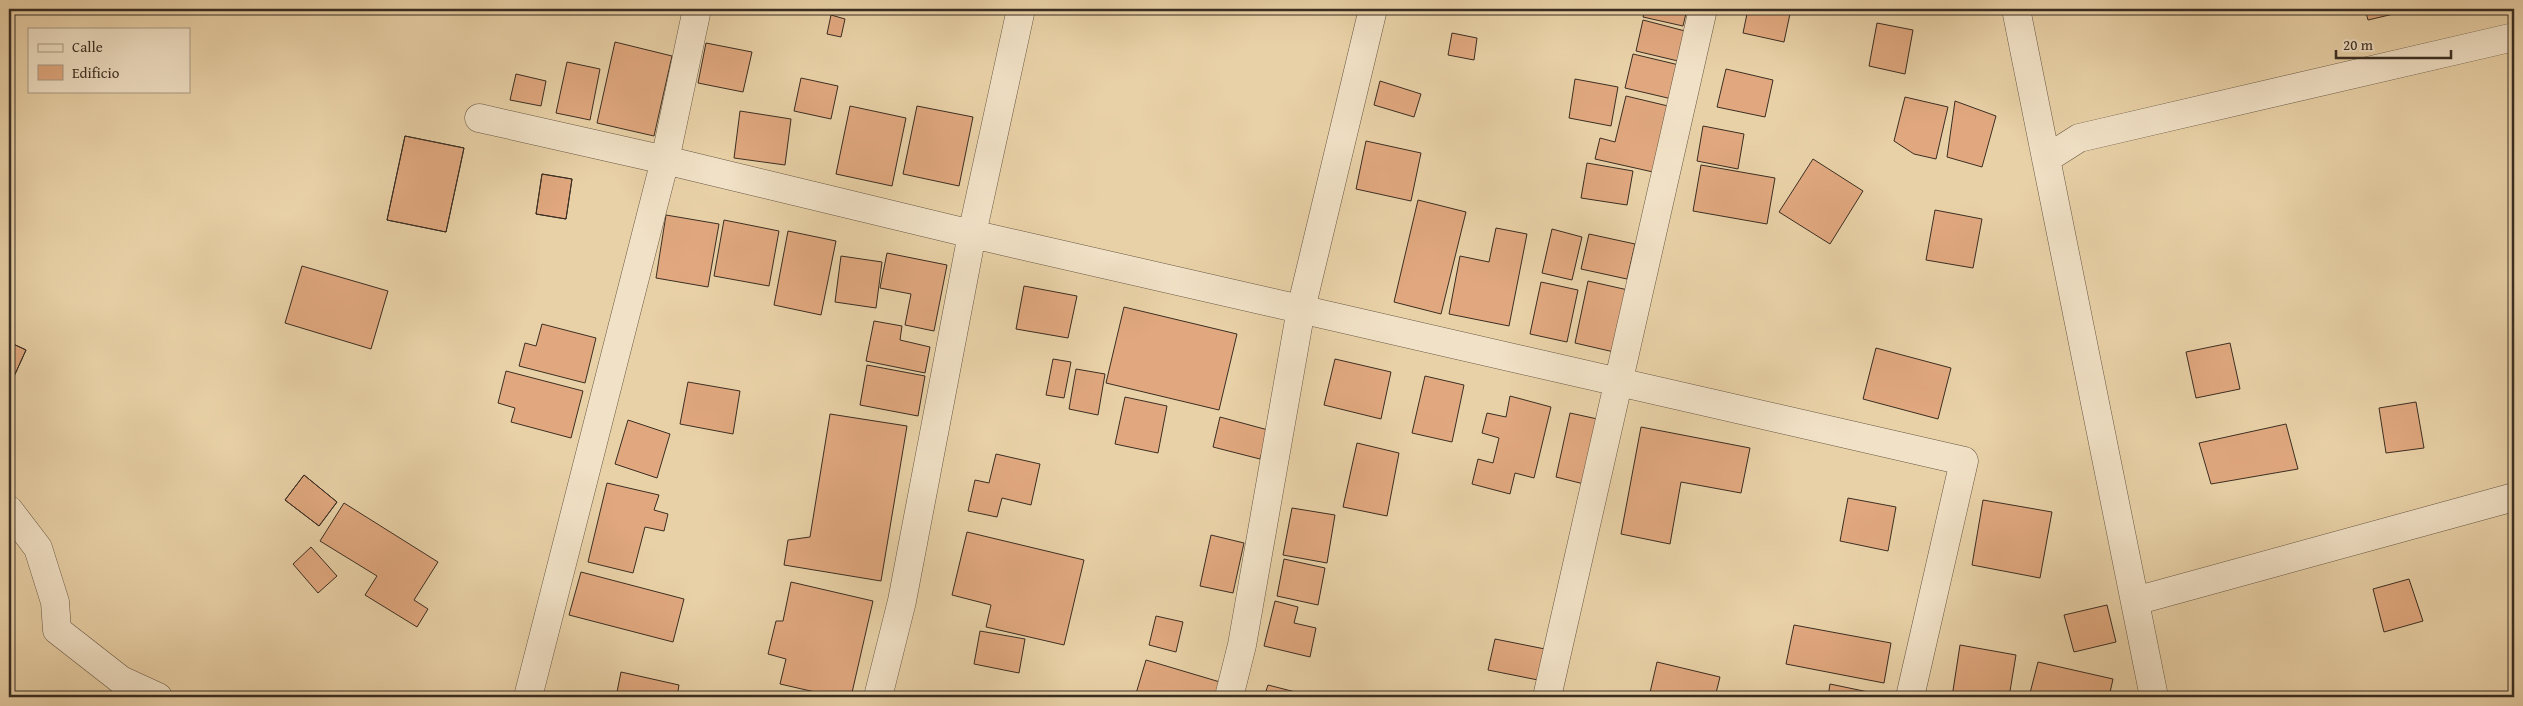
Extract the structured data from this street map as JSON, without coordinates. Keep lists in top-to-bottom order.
{
  "legend": ["Calle", "Edificio"],
  "scale_bar": "20 m"
}
